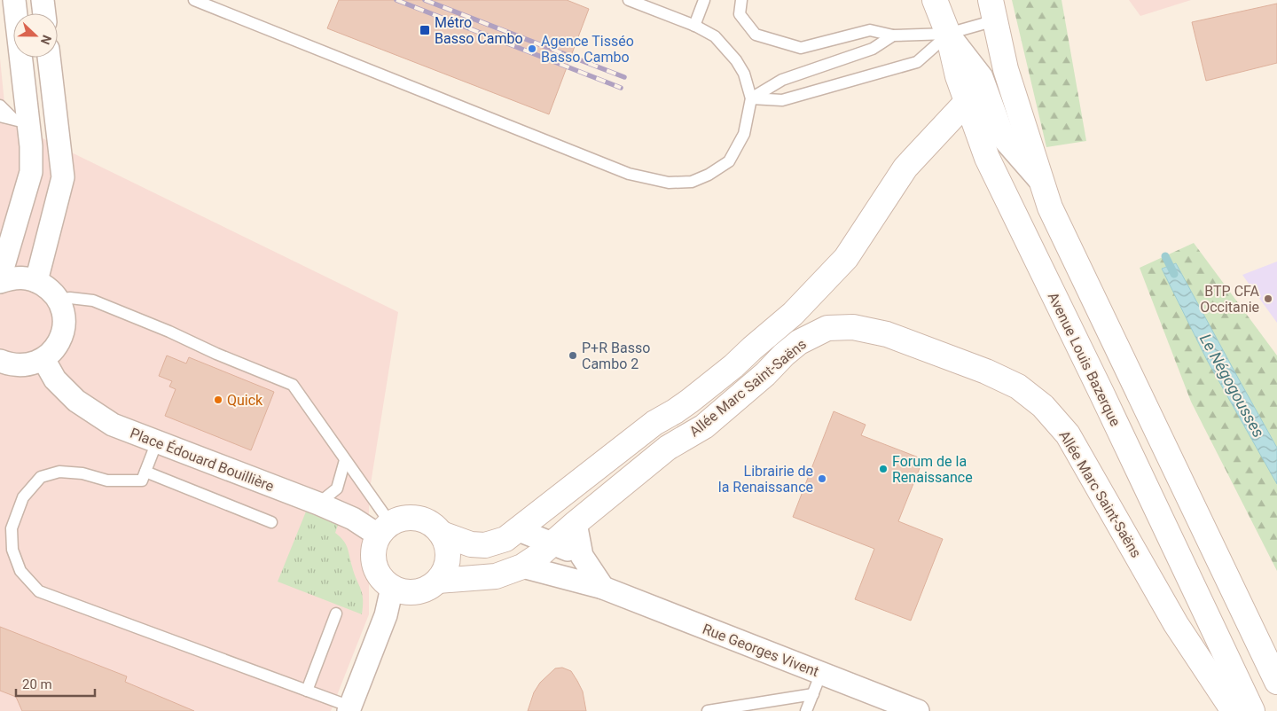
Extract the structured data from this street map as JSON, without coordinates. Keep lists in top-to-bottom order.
{
  "streets": {
    "street": [
      "Avenue Louis Bazerque",
      "Allée Marc Saint-Saëns",
      "Place Édouard Bouillière",
      "Rue Georges Vivent"
    ]
  },
  "crossings": [
    ["Avenue Louis Bazerque", "Allée Marc Saint-Saëns"],
    ["Allée Marc Saint-Saëns", "Place Édouard Bouillière"],
    ["Allée Marc Saint-Saëns", "Rue Georges Vivent"]
  ],
  "water": ["Le Négogousses"],
  "places": {
    "transit": ["Métro Basso Cambo"],
    "other": [
      "Agence Tisséo Basso Cambo",
      "BTP CFA Occitanie",
      "P+R Basso Cambo 2",
      "Quick",
      "Forum de la Renaissance",
      "Librairie de la Renaissance"
    ]
  },
  "scale_bar": "20 m",
  "north": "right"
}
